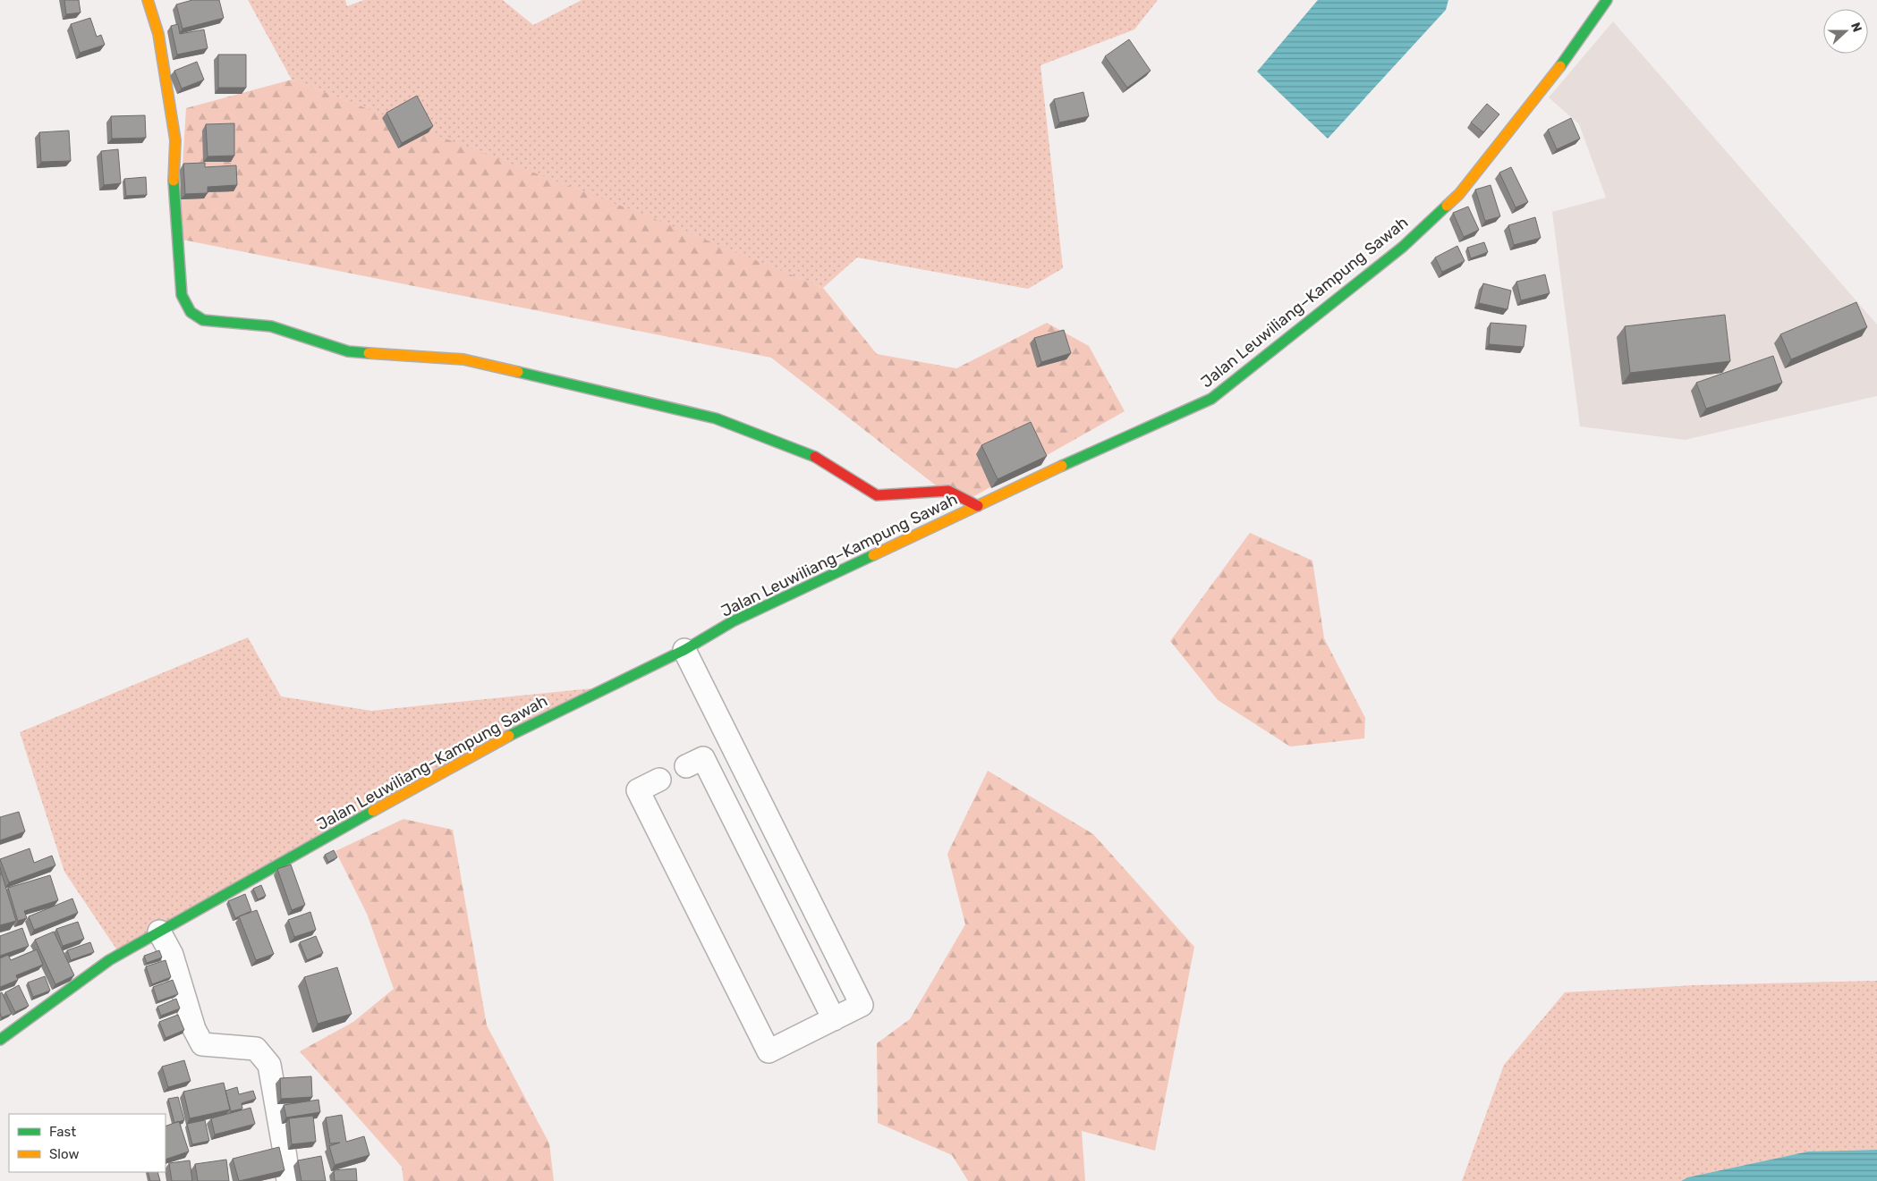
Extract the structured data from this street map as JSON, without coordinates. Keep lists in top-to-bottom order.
{
  "streets": {
    "main road": ["Jalan Leuwiliang–Kampung Sawah"]
  },
  "legend": ["Fast", "Slow"],
  "north": "right"
}
